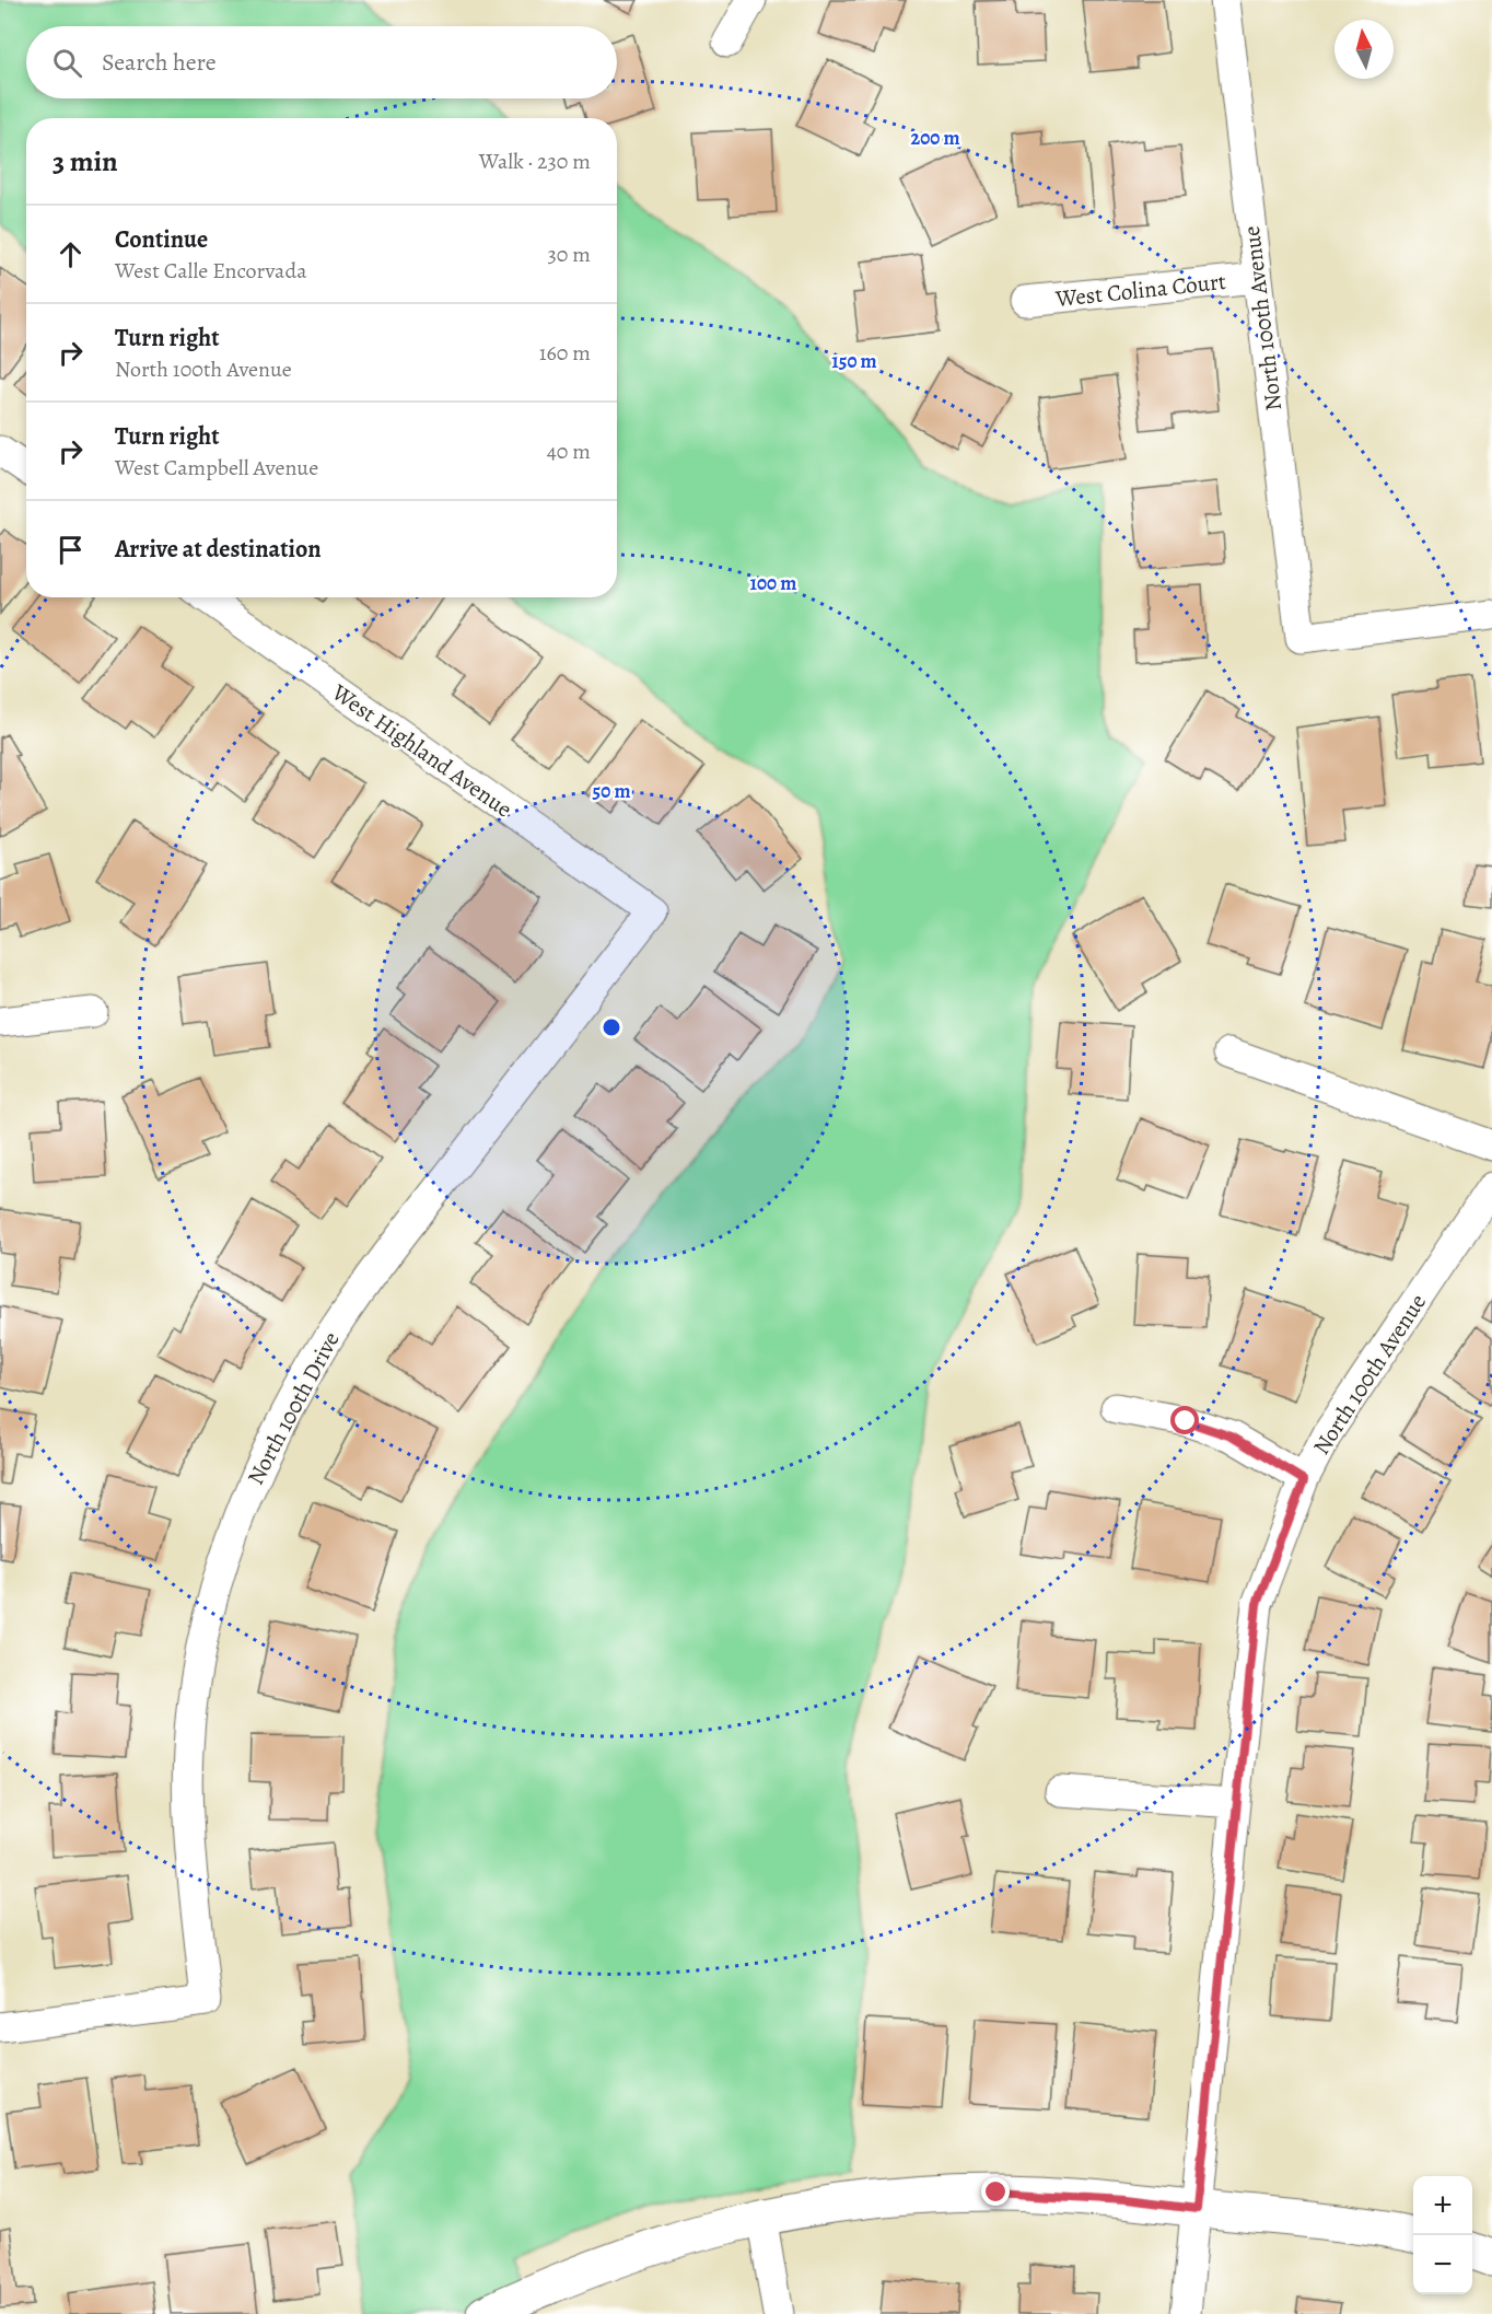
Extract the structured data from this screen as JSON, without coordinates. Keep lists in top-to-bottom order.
{
  "streets": {
    "street": [
      "West Colina Court",
      "North 100th Avenue",
      "West Highland Avenue",
      "North 100th Drive"
    ]
  },
  "crossings": [
    ["West Colina Court", "North 100th Avenue"],
    ["West Highland Avenue", "North 100th Drive"]
  ],
  "north": "top",
  "page": {
    "search": "Search here",
    "heading": ["3 min", "Walk · 230 m"],
    "list": [
      ["Continue", "West Calle Encorvada", "30 m"],
      ["Turn right", "North 100th Avenue", "160 m"],
      ["Turn right", "West Campbell Avenue", "40 m"],
      "Arrive at destination"
    ],
    "map_buttons": ["+", "−"]
  },
  "rings": [
    "200 m",
    "150 m",
    "100 m",
    "50 m"
  ]
}
